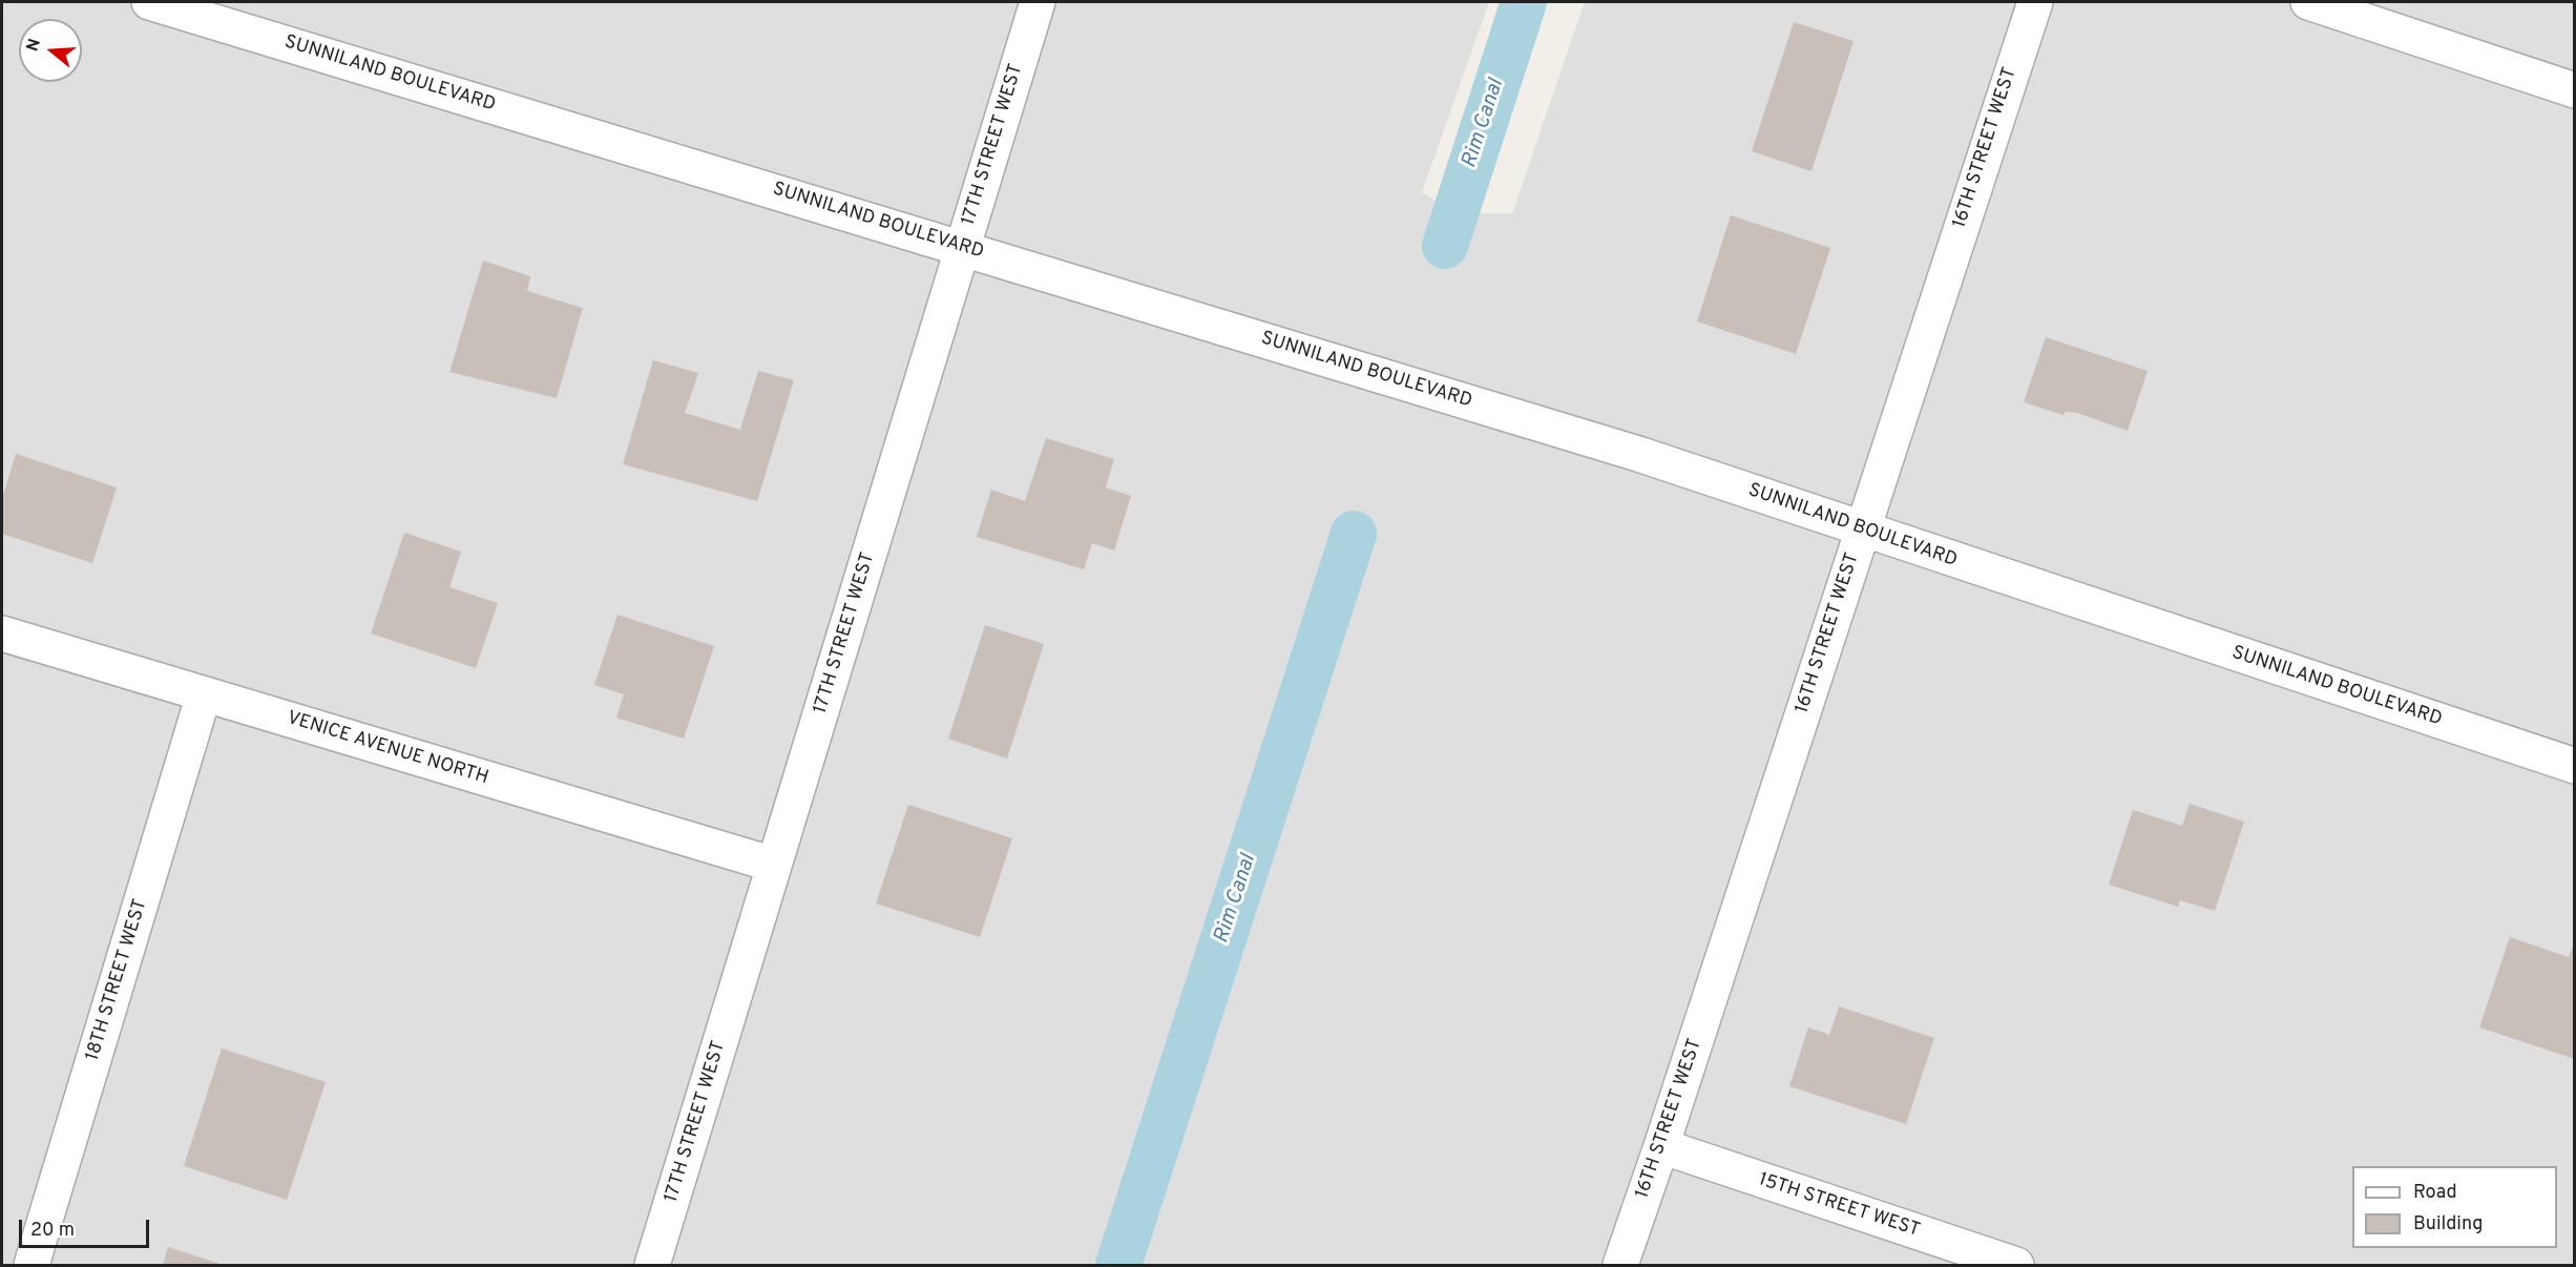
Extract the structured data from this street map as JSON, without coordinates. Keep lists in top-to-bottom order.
{
  "streets": {
    "street": [
      "SUNNILAND BOULEVARD",
      "17TH STREET WEST",
      "16TH STREET WEST",
      "VENICE AVENUE NORTH",
      "18TH STREET WEST",
      "15TH STREET WEST"
    ]
  },
  "crossings": [
    ["SUNNILAND BOULEVARD", "17TH STREET WEST"],
    ["SUNNILAND BOULEVARD", "16TH STREET WEST"],
    ["17TH STREET WEST", "VENICE AVENUE NORTH"],
    ["16TH STREET WEST", "15TH STREET WEST"],
    ["VENICE AVENUE NORTH", "18TH STREET WEST"]
  ],
  "water": ["Rim Canal"],
  "legend": ["Road", "Building"],
  "scale_bar": "20 m",
  "north": "left"
}
